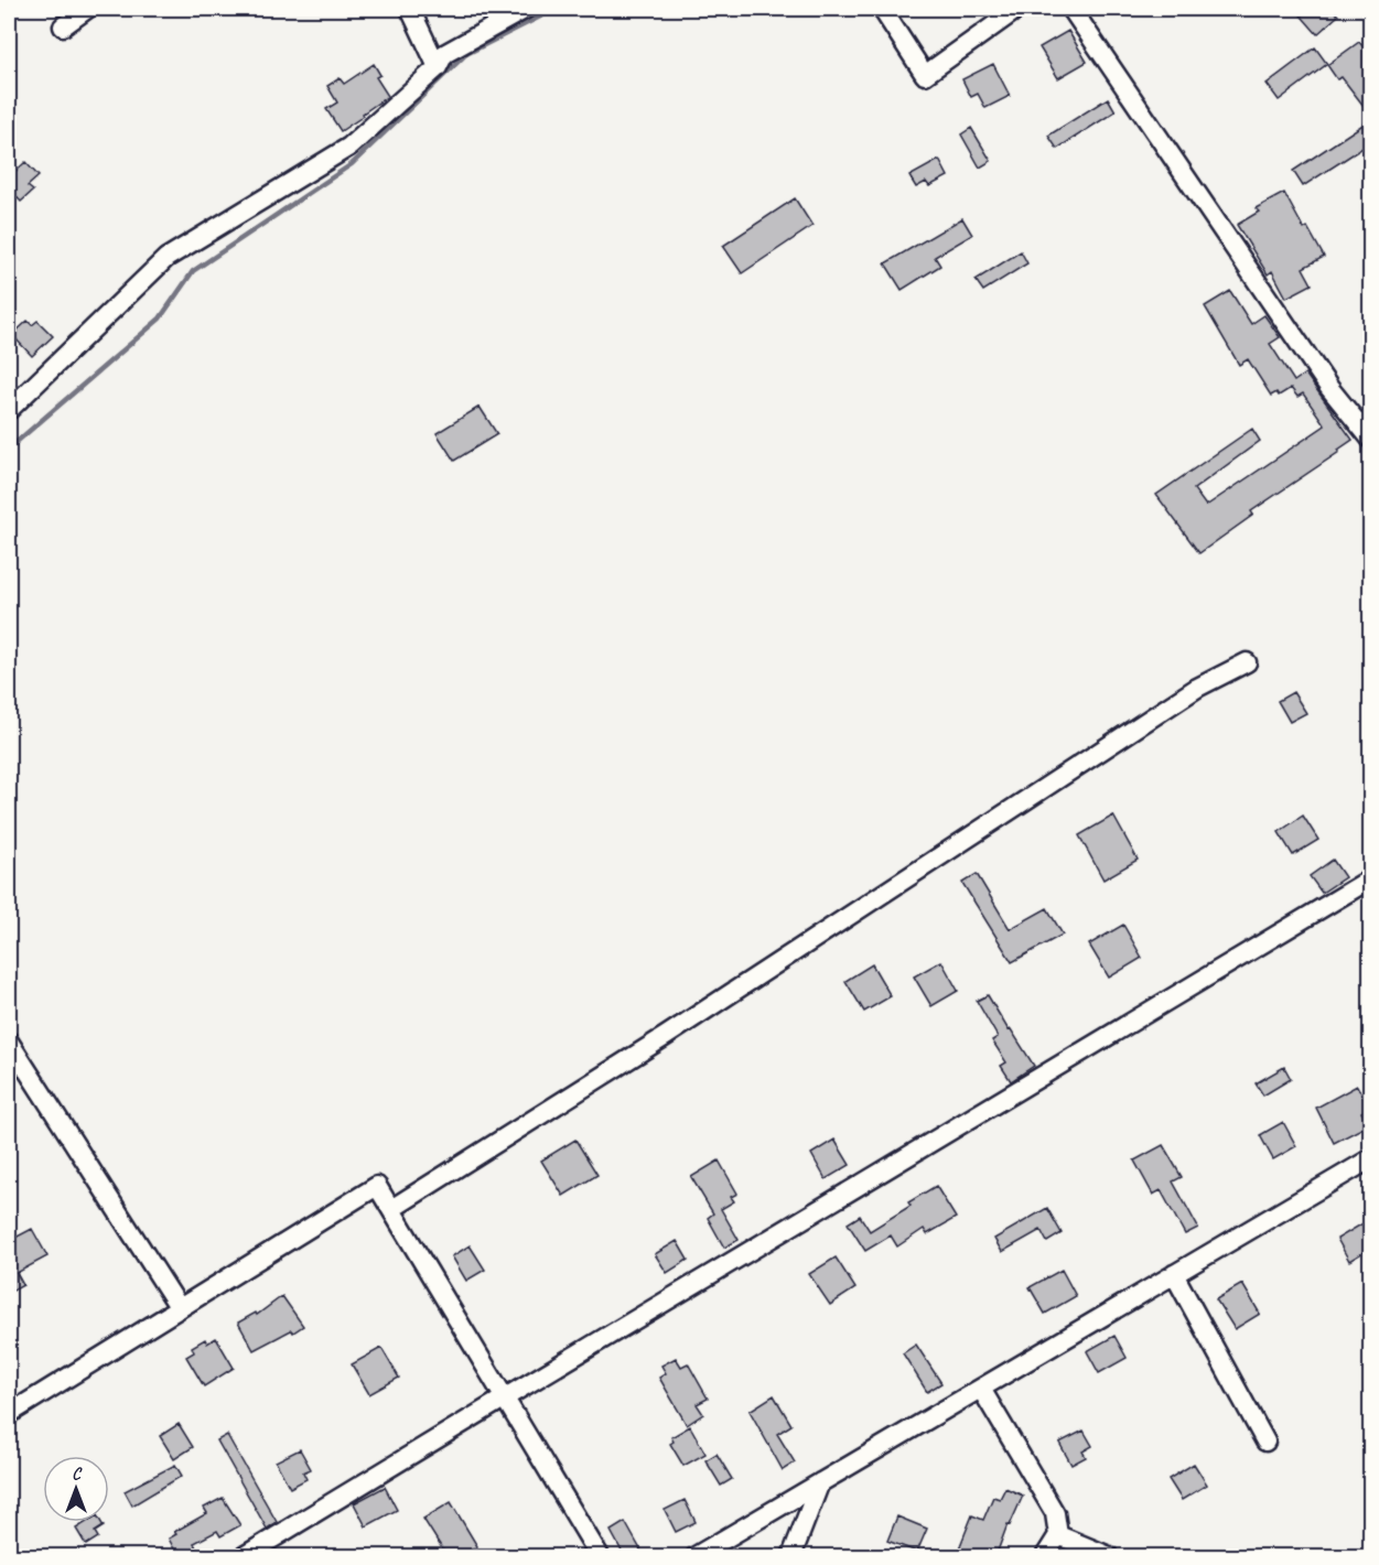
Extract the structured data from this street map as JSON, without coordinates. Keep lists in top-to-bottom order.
{
  "north": "top"
}
